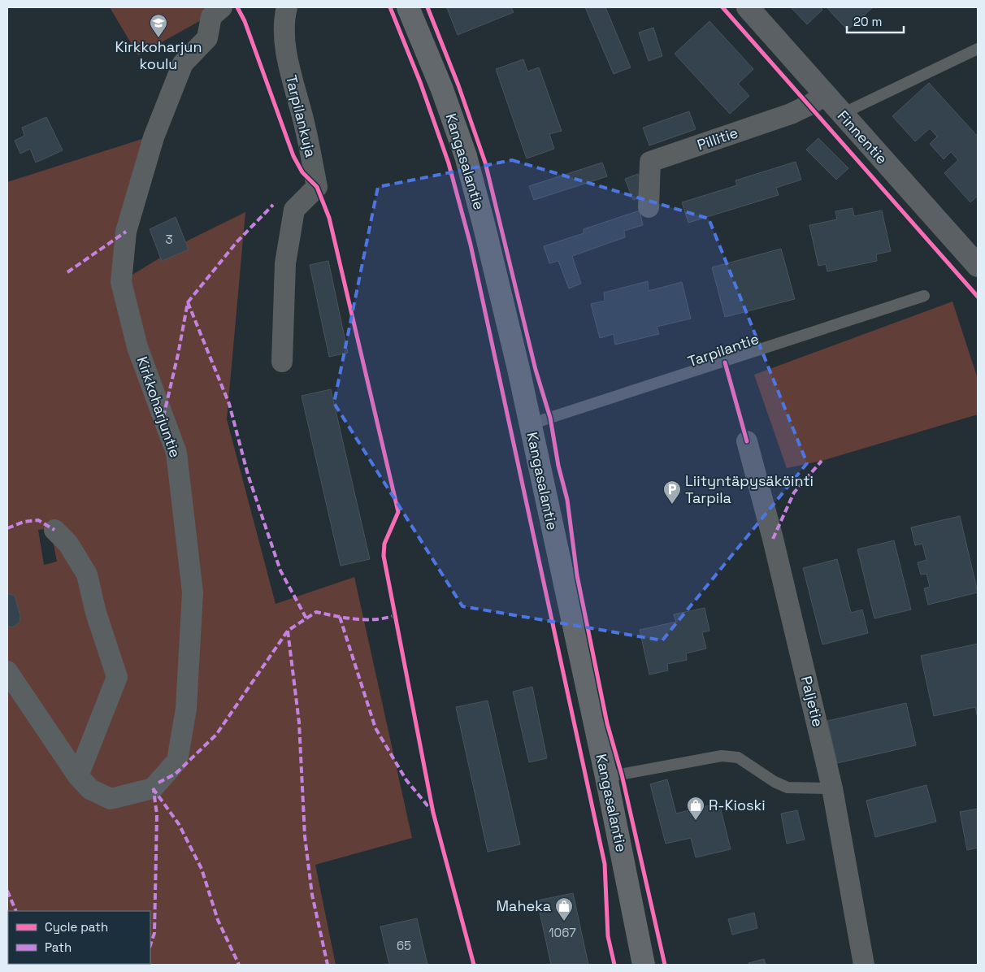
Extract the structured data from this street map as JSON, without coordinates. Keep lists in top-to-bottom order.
{
  "streets": {
    "main road": ["Kangasalantie"],
    "street": [
      "Tarpilankuja",
      "Finnentie",
      "Pillitie",
      "Kirkkoharjuntie",
      "Paljetie"
    ],
    "lane": ["Tarpilantie"]
  },
  "crossings": [
    ["Finnentie", "Pillitie"],
    ["Kangasalantie", "Tarpilantie"]
  ],
  "places": {
    "school or university": ["Kirkkoharjun koulu"],
    "parking": ["Liityntäpysäköinti Tarpila"],
    "shop": ["R-Kioski", "Maheka"]
  },
  "house_numbers": ["3", "1067", "65"],
  "legend": ["Cycle path", "Path"],
  "scale_bar": "20 m"
}
